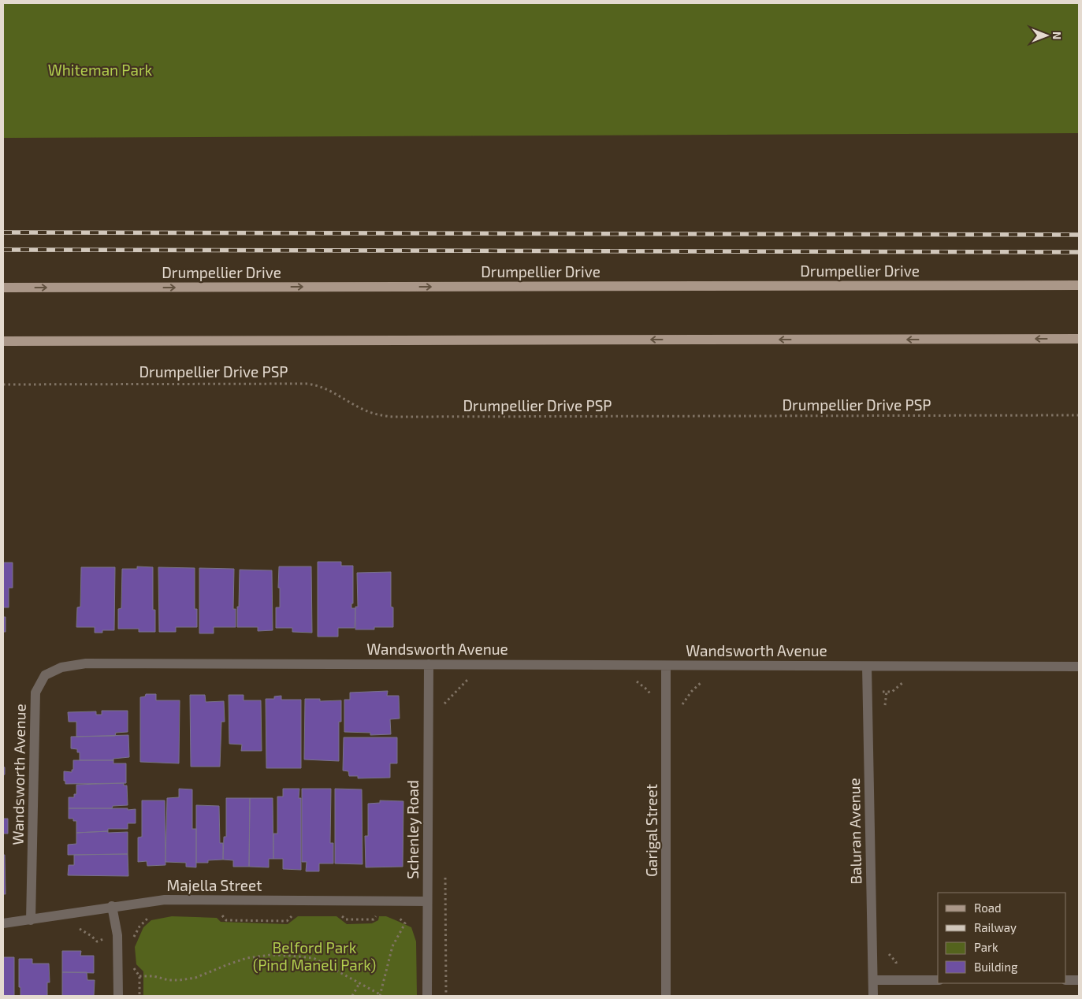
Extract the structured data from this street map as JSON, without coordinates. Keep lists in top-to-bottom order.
{
  "streets": {
    "main road": ["Drumpellier Drive"],
    "street": [
      "Wandsworth Avenue",
      "Schenley Road",
      "Garigal Street",
      "Baluran Avenue",
      "Majella Street"
    ],
    "path": ["Drumpellier Drive PSP"]
  },
  "crossings": [
    ["Wandsworth Avenue", "Schenley Road"],
    ["Wandsworth Avenue", "Garigal Street"],
    ["Wandsworth Avenue", "Baluran Avenue"],
    ["Wandsworth Avenue", "Majella Street"],
    ["Schenley Road", "Majella Street"]
  ],
  "parks": ["Whiteman Park", "Belford Park (Pind Maneli Park)"],
  "legend": [
    "Road",
    "Railway",
    "Park",
    "Building"
  ],
  "north": "right"
}
